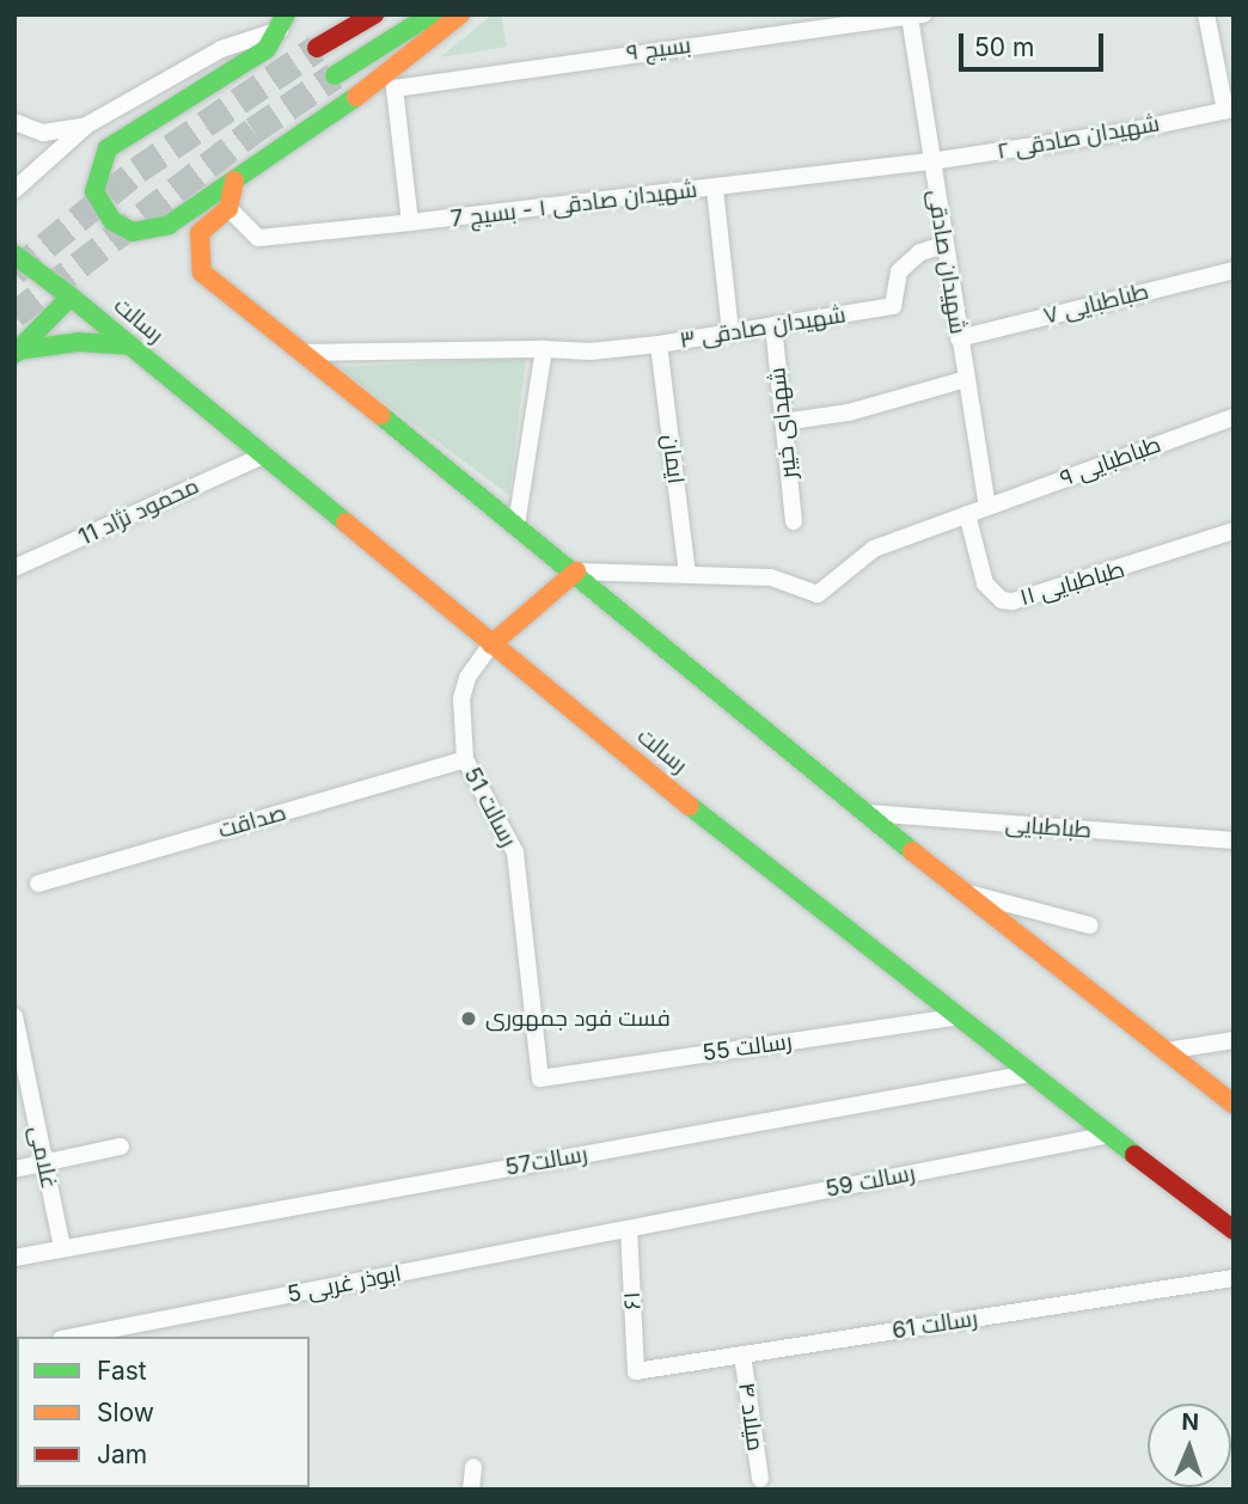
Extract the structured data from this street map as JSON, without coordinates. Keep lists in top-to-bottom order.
{
  "streets": {
    "main road": ["رسالت"],
    "street": [
      "بسیج ۹",
      "شهیدان صادقی ۲",
      "شهیدان صادقی ۱ - بسیج 7",
      "شهیدان صادقی",
      "طباطبایی ۷",
      "شهیدان صادقی ۳",
      "شهدای خیبر",
      "ایمان",
      "طباطبایی ۹",
      "محمود نژاد 11",
      "طباطبایی ۱۱",
      "رسالت 51",
      "صداقت",
      "طباطبایی",
      "رسالت 55",
      "غلامی",
      "رسالت57",
      "رسالت 59",
      "ابوذر غربی 5",
      "۶۱",
      "رسالت 61",
      "میلاد ۴"
    ]
  },
  "crossings": [
    ["بسیج ۹", "شهیدان صادقی ۱ - بسیج 7"],
    ["بسیج ۹", "شهیدان صادقی"],
    ["شهیدان صادقی ۲", "شهیدان صادقی ۱ - بسیج 7"],
    ["شهیدان صادقی ۲", "شهیدان صادقی"],
    ["شهیدان صادقی ۱ - بسیج 7", "شهیدان صادقی"],
    ["شهیدان صادقی", "طباطبایی ۷"],
    ["شهیدان صادقی", "شهیدان صادقی ۳"],
    ["شهیدان صادقی", "طباطبایی ۹"],
    ["رسالت", "محمود نژاد 11"],
    ["رسالت", "رسالت 51"],
    ["رسالت", "رسالت 55"],
    ["رسالت", "رسالت57"],
    ["رسالت", "رسالت 59"],
    ["شهیدان صادقی ۳", "شهدای خیبر"],
    ["شهیدان صادقی ۳", "ایمان"],
    ["ایمان", "طباطبایی ۹"],
    ["طباطبایی ۹", "طباطبایی ۱۱"],
    ["رسالت 51", "صداقت"],
    ["رسالت 51", "رسالت 55"],
    ["غلامی", "رسالت57"],
    ["رسالت 59", "ابوذر غربی 5"],
    ["رسالت 59", "۶۱"],
    ["ابوذر غربی 5", "۶۱"],
    ["۶۱", "رسالت 61"],
    ["رسالت 61", "میلاد ۴"]
  ],
  "places": ["فست فود جمهوری"],
  "legend": ["Fast", "Slow", "Jam"],
  "scale_bar": "50 m",
  "north": "top"
}
